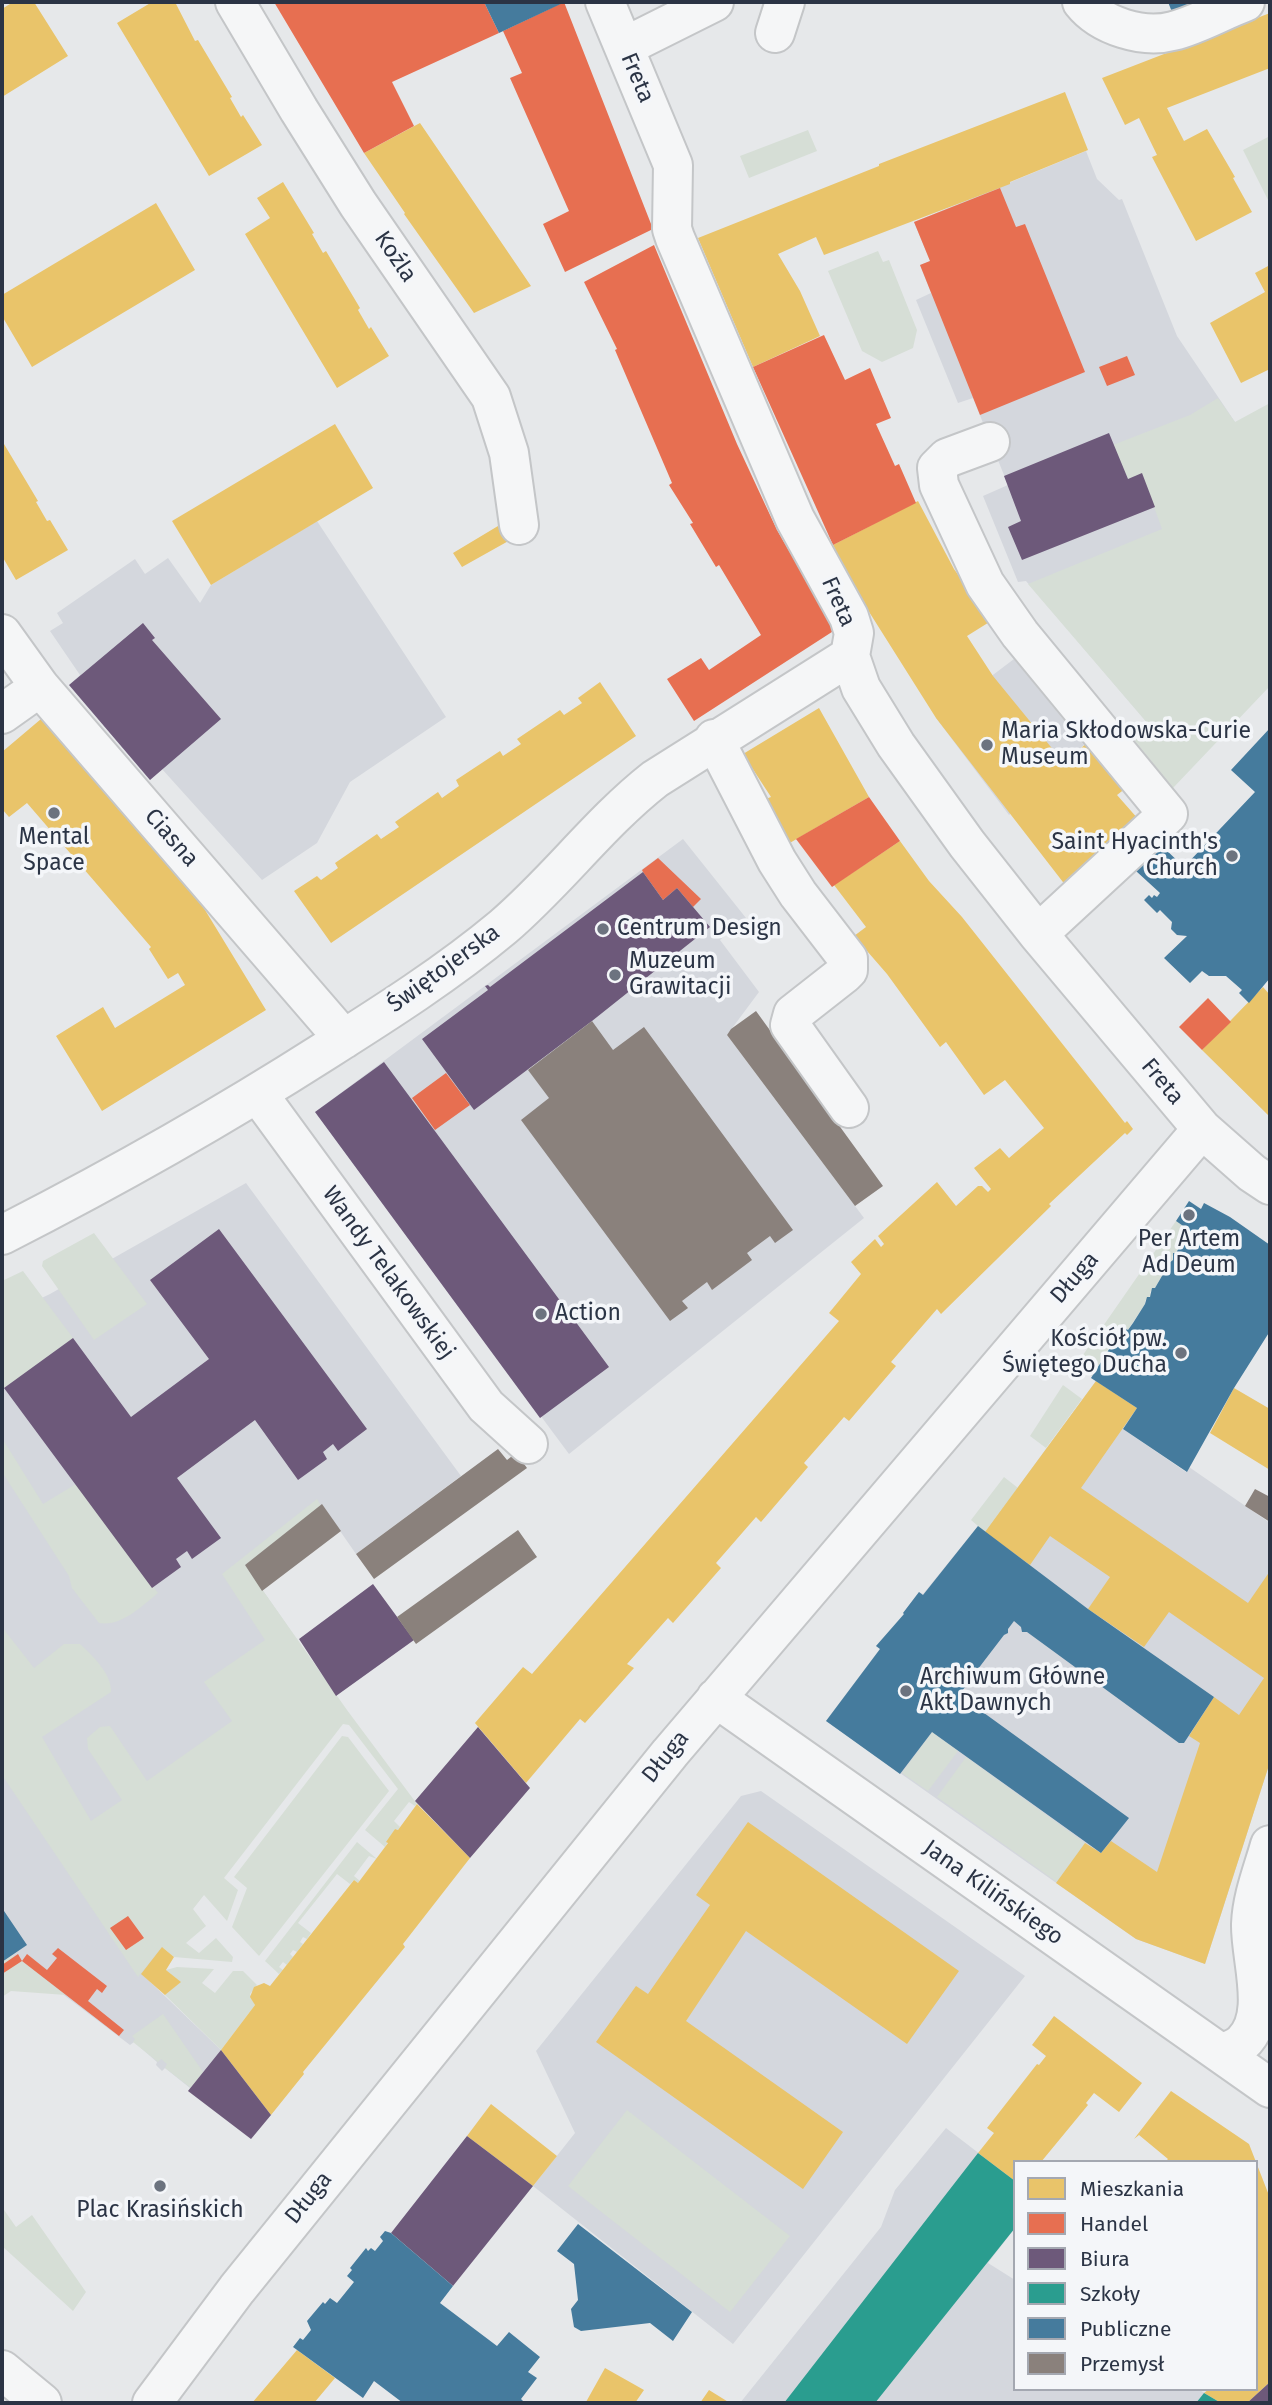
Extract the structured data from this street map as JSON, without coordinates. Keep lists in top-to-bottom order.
{
  "streets": {
    "street": [
      "Freta",
      "Koźla",
      "Ciasna",
      "Świętojerska",
      "Wandy Telakowskiej",
      "Długa",
      "Jana Kilińskiego"
    ]
  },
  "crossings": [
    ["Freta", "Świętojerska"],
    ["Freta", "Długa"],
    ["Ciasna", "Świętojerska"],
    ["Świętojerska", "Wandy Telakowskiej"],
    ["Długa", "Jana Kilińskiego"]
  ],
  "places": [
    "Maria Skłodowska-Curie Museum",
    "Mental Space",
    "Saint Hyacinth's Church",
    "Centrum Design",
    "Muzeum Grawitacji",
    "Per Artem Ad Deum",
    "Action",
    "Kościół pw. Świętego Ducha",
    "Archiwum Główne Akt Dawnych",
    "Plac Krasińskich"
  ],
  "legend": [
    "Mieszkania",
    "Handel",
    "Biura",
    "Szkoły",
    "Publiczne",
    "Przemysł"
  ]
}
